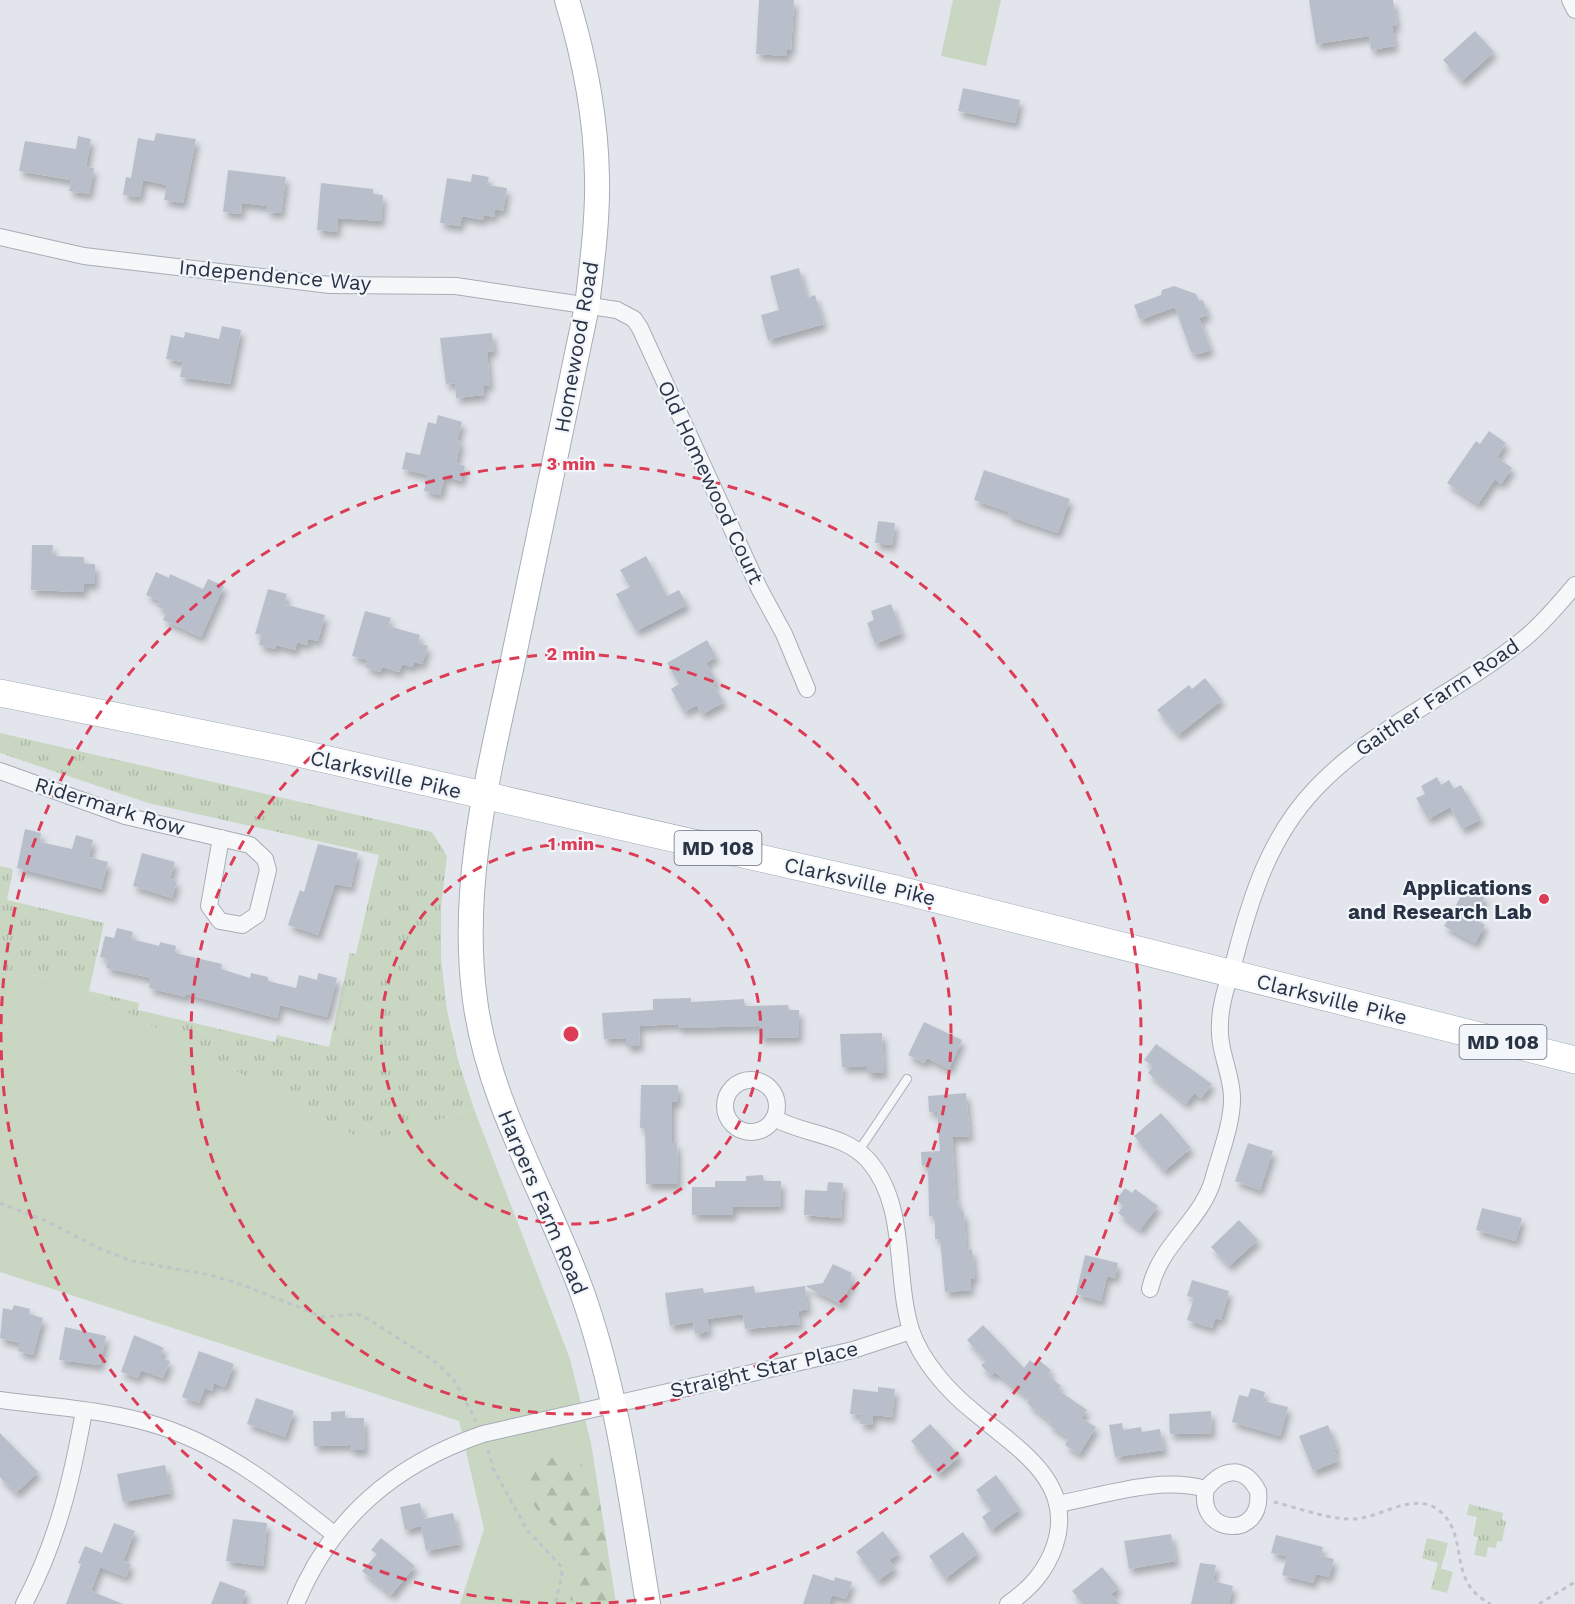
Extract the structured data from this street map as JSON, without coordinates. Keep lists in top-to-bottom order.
{
  "streets": {
    "main road": [
      "Homewood Road",
      "Clarksville Pike",
      "MD 108",
      "Harpers Farm Road"
    ],
    "street": [
      "Independence Way",
      "Old Homewood Court",
      "Gaither Farm Road",
      "Ridermark Row",
      "Straight Star Place"
    ]
  },
  "crossings": [
    ["Independence Way", "Homewood Road"],
    ["Independence Way", "Old Homewood Court"],
    ["Homewood Road", "Old Homewood Court"],
    ["Homewood Road", "Clarksville Pike"],
    ["Homewood Road", "Harpers Farm Road"],
    ["Gaither Farm Road", "Clarksville Pike"],
    ["Clarksville Pike", "Harpers Farm Road"],
    ["Harpers Farm Road", "Straight Star Place"]
  ],
  "places": ["Applications and Research Lab"],
  "rings": ["3 min", "2 min", "1 min"]
}
